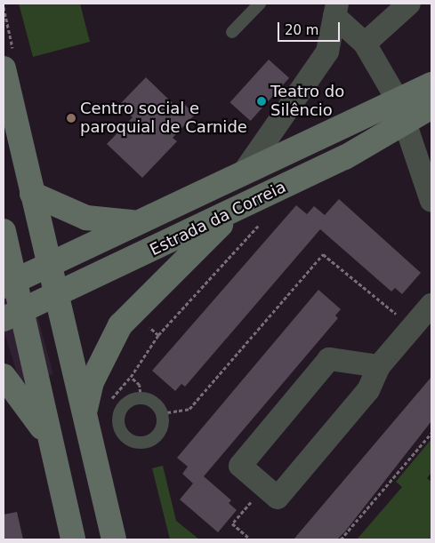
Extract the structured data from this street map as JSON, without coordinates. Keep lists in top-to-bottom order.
{
  "streets": {
    "main road": ["Estrada da Correia"]
  },
  "places": ["Teatro do Silêncio", "Centro social e paroquial de Carnide"],
  "scale_bar": "20 m"
}
